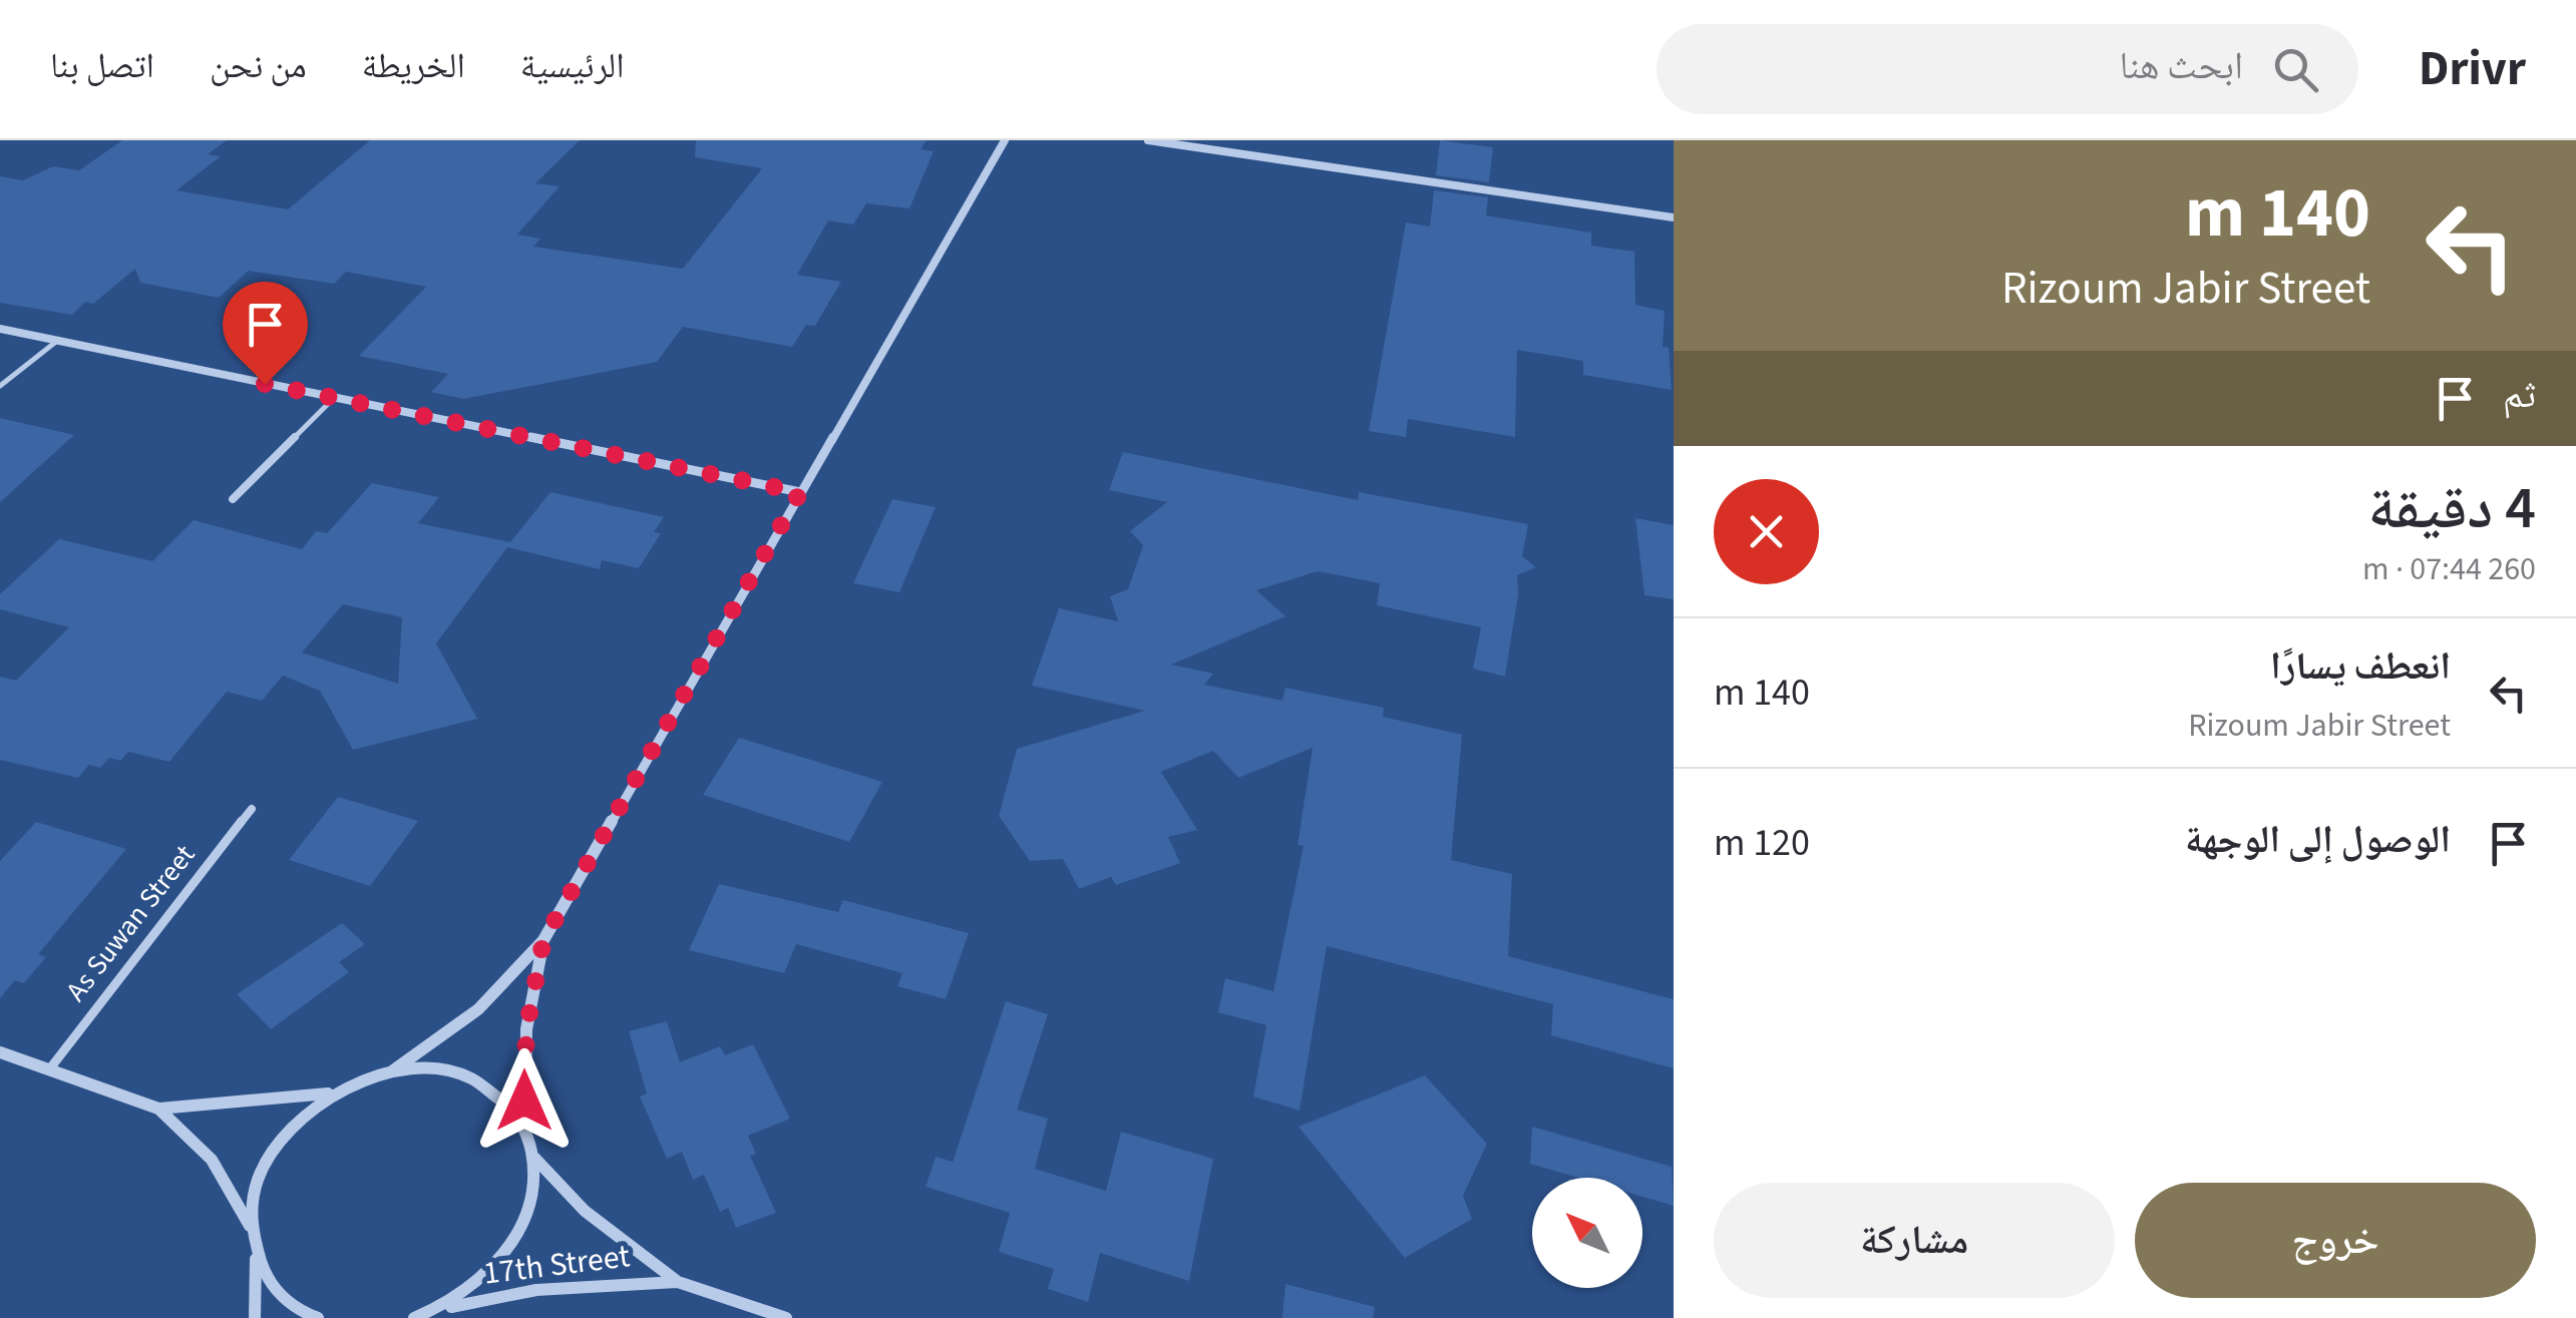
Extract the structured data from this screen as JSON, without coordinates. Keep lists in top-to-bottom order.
{
  "streets": {
    "street": ["17th Street"],
    "lane": ["As Suwan Street"]
  },
  "north": "top left",
  "page": {
    "header": "Drivr",
    "search": "ابحث هنا",
    "nav": [
      "الرئيسية",
      "الخريطة",
      "من نحن",
      "اتصل بنا"
    ],
    "turn": ["140 m", "Rizoum Jabir Street"],
    "then": "ثم",
    "heading": ["4 دقيقة", "260 m · 07:44"],
    "list": [
      {
        "name": "انعطف يسارًا",
        "note": "Rizoum Jabir Street",
        "value": "140 m"
      },
      {
        "name": "الوصول إلى الوجهة",
        "value": "120 m"
      }
    ],
    "buttons": ["خروج", "مشاركة"]
  }
}
